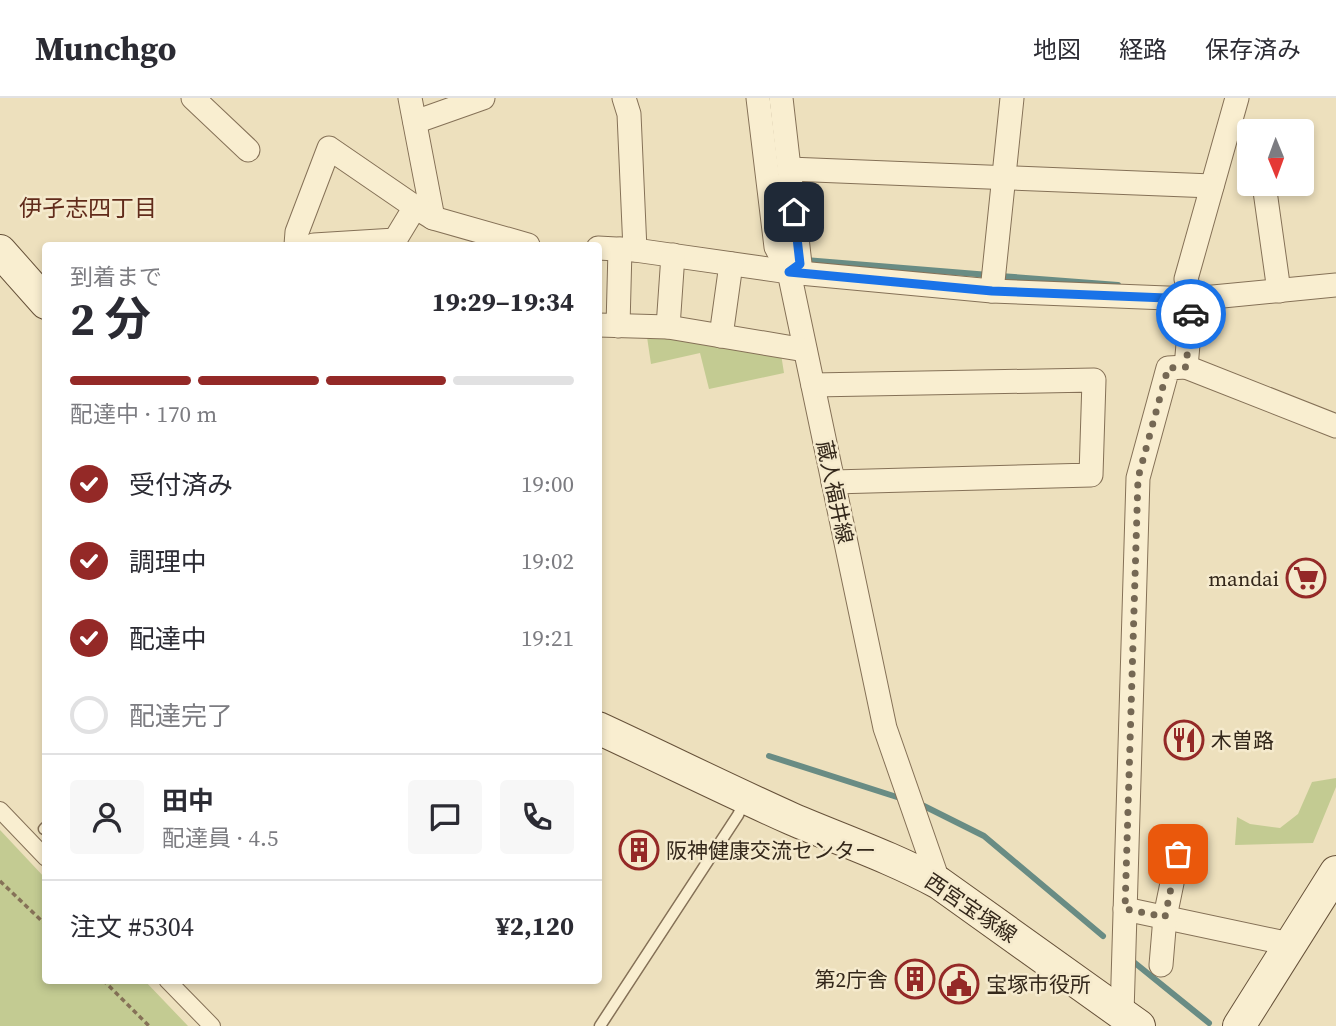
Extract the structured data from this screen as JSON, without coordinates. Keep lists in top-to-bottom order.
{
  "streets": {
    "main road": ["西宮宝塚線"],
    "street": ["蔵人福井線"]
  },
  "crossings": [
    ["蔵人福井線", "西宮宝塚線"]
  ],
  "districts": ["伊孑志四丁目"],
  "places": {
    "supermarket": ["mandai"],
    "restaurant": ["木曽路"],
    "building": ["阪神健康交流センター", "第2庁舎"],
    "public building": ["宝塚市役所"]
  },
  "north": "bottom",
  "page": {
    "header": "Munchgo",
    "nav": ["地図", "経路", "保存済み"],
    "heading": ["2 分", "到着まで", "19:29–19:34"],
    "panel": [
      "田中",
      "配達員 · 4.5",
      "注文 #5304",
      "¥2,120"
    ],
    "bar": "配達中 · 170 m",
    "list": [
      ["受付済み", "19:00"],
      ["調理中", "19:02"],
      ["配達中", "19:21"],
      "配達完了"
    ]
  }
}
